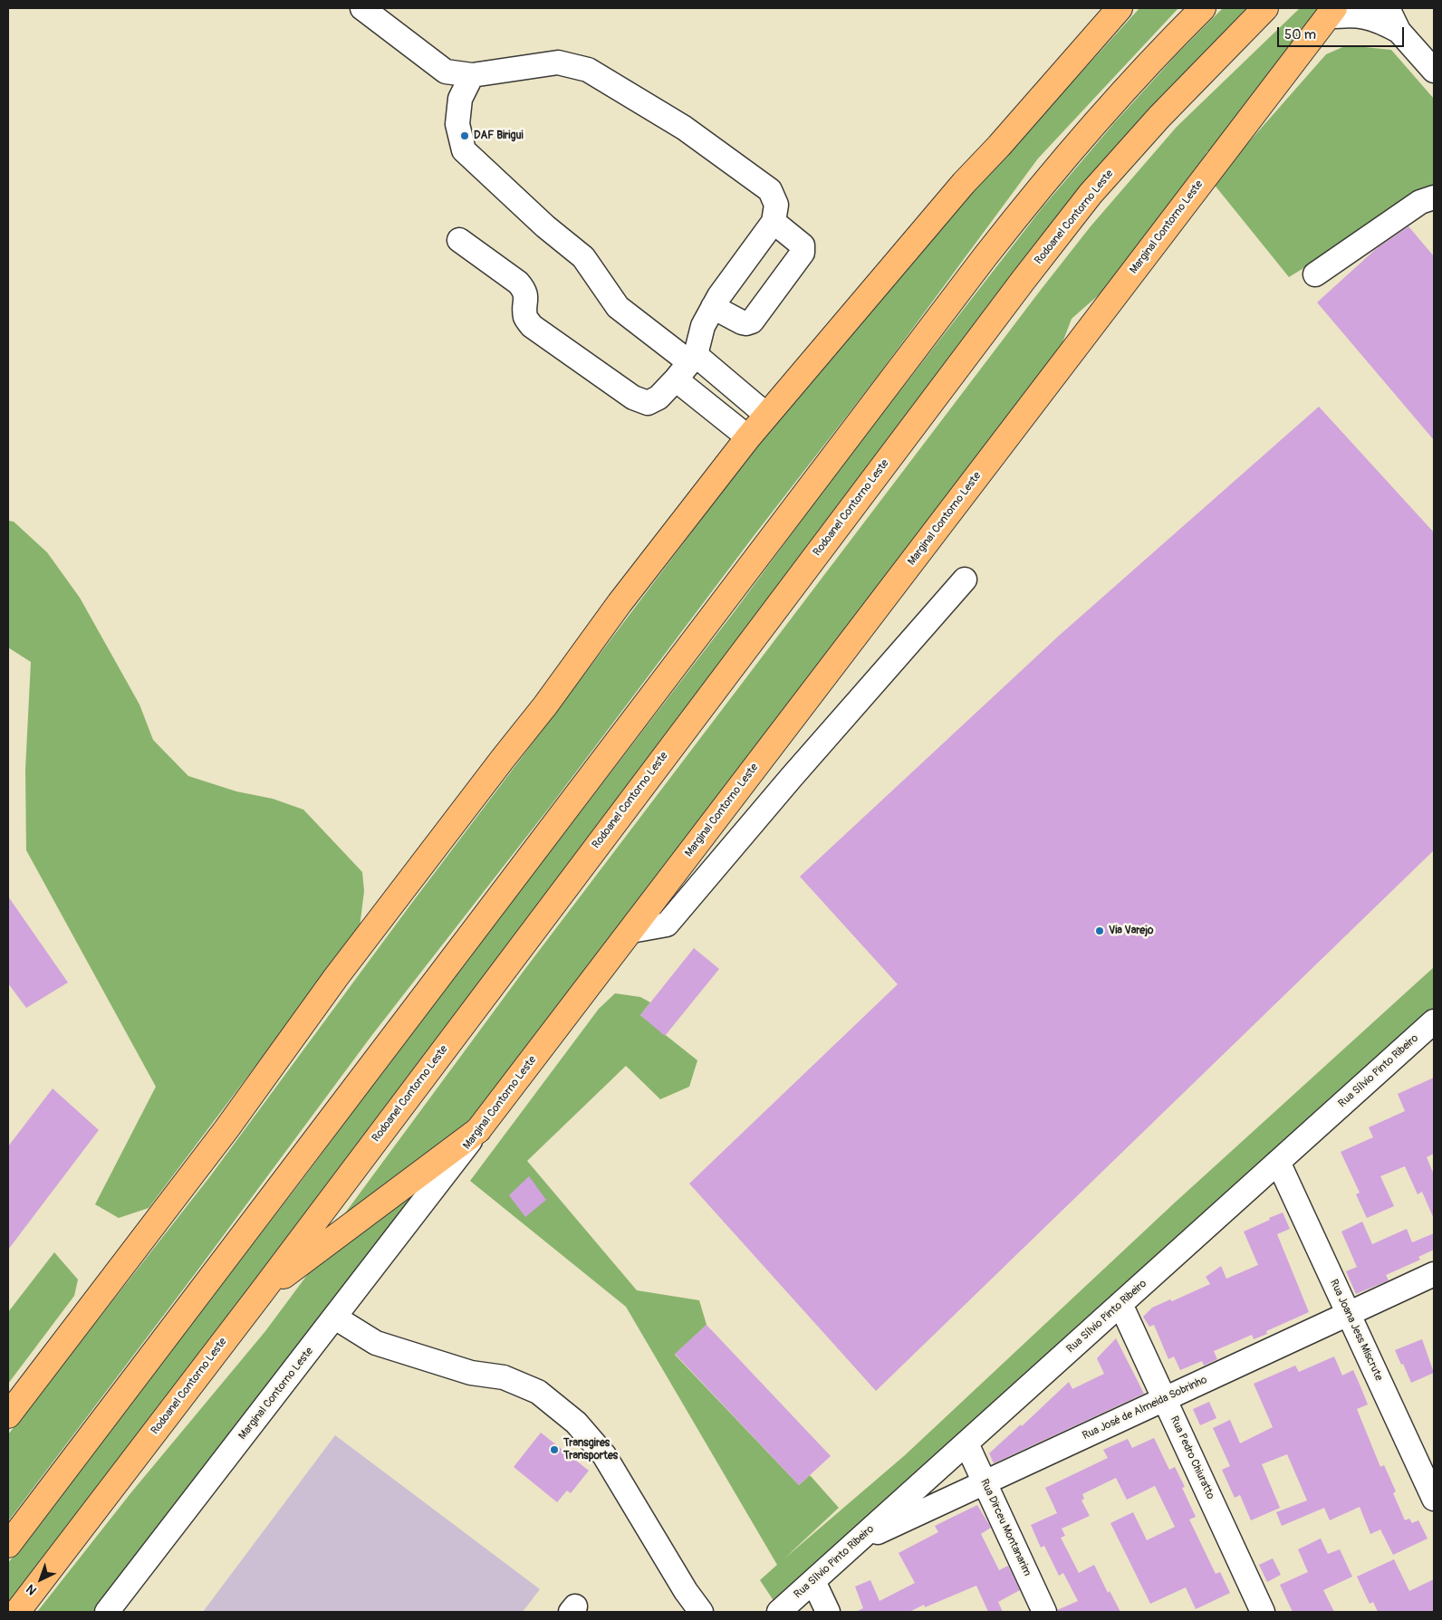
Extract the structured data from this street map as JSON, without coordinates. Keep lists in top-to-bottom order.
{
  "streets": {
    "main road": ["Rodoanel Contorno Leste", "Marginal Contorno Leste"],
    "street": [
      "Rua Sílvio Pinto Ribeiro",
      "Rua Joana Jess Miscrute",
      "Rua José de Almeida Sobrinho",
      "Rua Pedro Chiuratto",
      "Rua Dirceu Montanarim"
    ]
  },
  "crossings": [
    ["Rua Sílvio Pinto Ribeiro", "Rua Joana Jess Miscrute"],
    ["Rua Sílvio Pinto Ribeiro", "Rua José de Almeida Sobrinho"],
    ["Rua Sílvio Pinto Ribeiro", "Rua Pedro Chiuratto"],
    ["Rua Sílvio Pinto Ribeiro", "Rua Dirceu Montanarim"],
    ["Rua Joana Jess Miscrute", "Rua José de Almeida Sobrinho"],
    ["Rua José de Almeida Sobrinho", "Rua Pedro Chiuratto"],
    ["Rua José de Almeida Sobrinho", "Rua Dirceu Montanarim"]
  ],
  "places": ["DAF Birigui", "Via Varejo", "Transgires Transportes"],
  "scale_bar": "50 m",
  "north": "bottom left"
}
